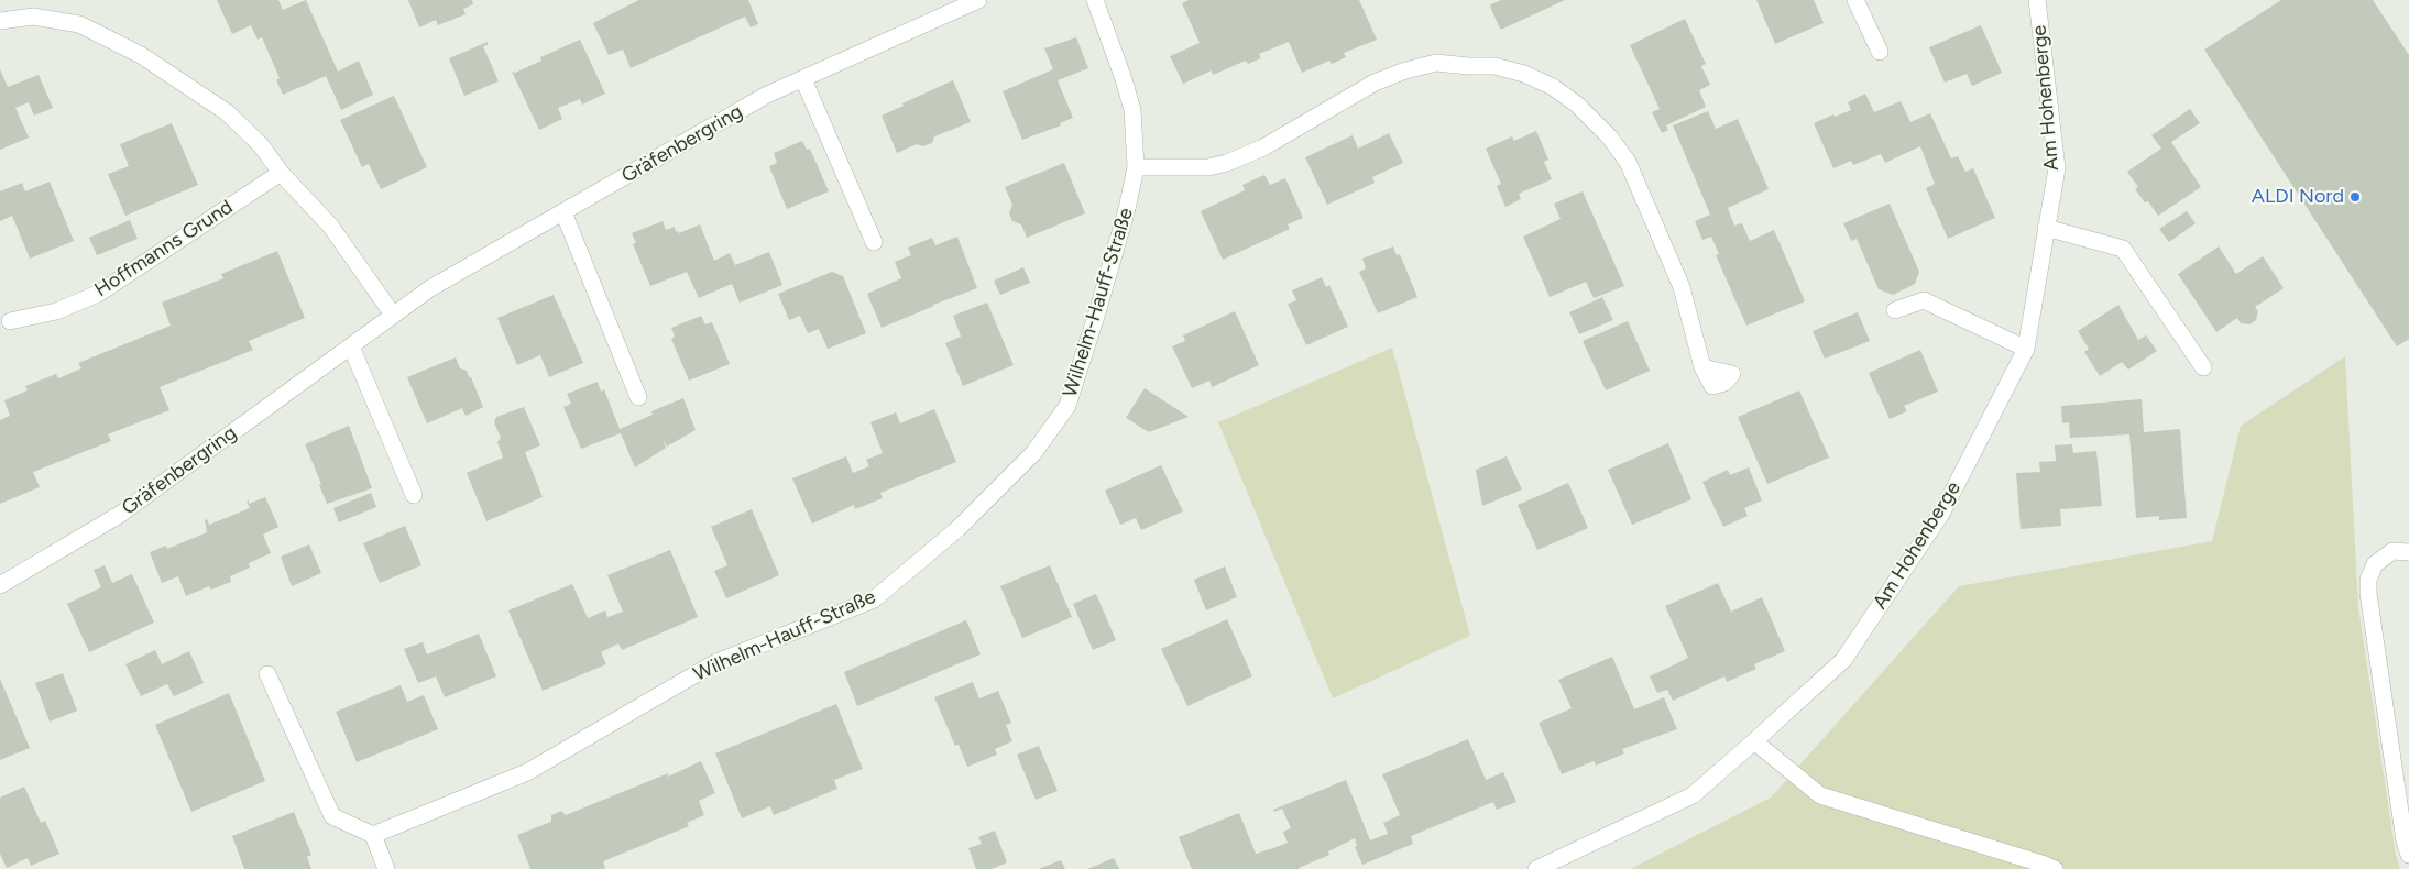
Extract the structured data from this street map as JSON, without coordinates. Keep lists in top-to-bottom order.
{
  "streets": {
    "street": [
      "Am Hohenberge",
      "Gräfenbergring",
      "Hoffmanns Grund",
      "Wilhelm-Hauff-Straße"
    ]
  },
  "places": ["ALDI Nord"]
}
